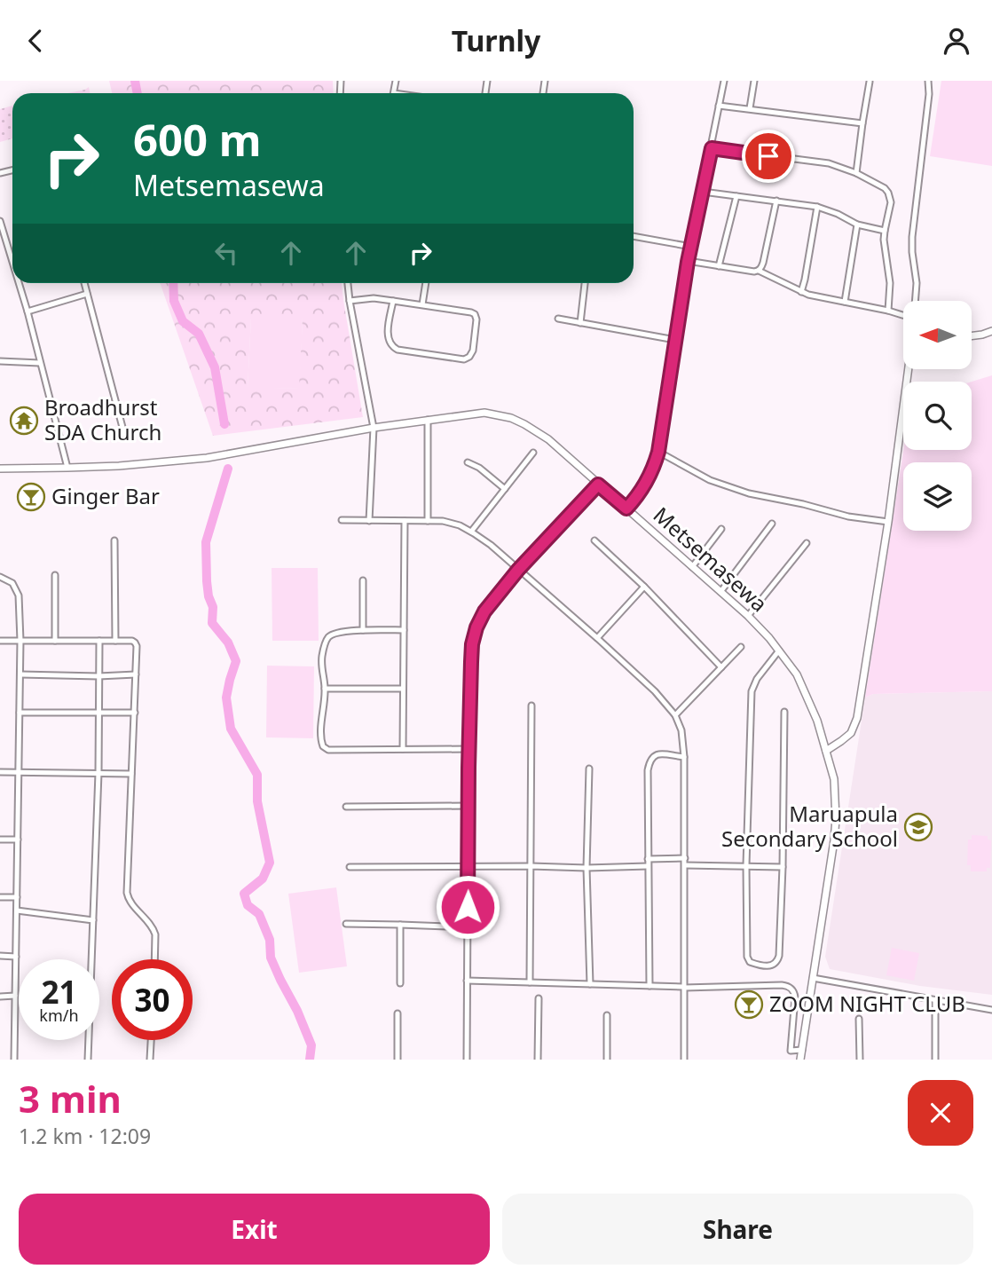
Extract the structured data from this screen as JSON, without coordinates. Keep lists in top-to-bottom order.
{
  "streets": {
    "street": ["Metsemasewa"]
  },
  "places": {
    "temple": ["Broadhurst SDA Church"],
    "bar": ["Ginger Bar", "ZOOM NIGHT CLUB"],
    "school or university": ["Maruapula Secondary School"]
  },
  "north": "left",
  "page": {
    "header": "Turnly",
    "turn": ["600 m", "Metsemasewa"],
    "speed": "21 km/h",
    "limit": "30",
    "heading": ["3 min", "1.2 km · 12:09"],
    "buttons": ["Exit", "Share"]
  }
}
